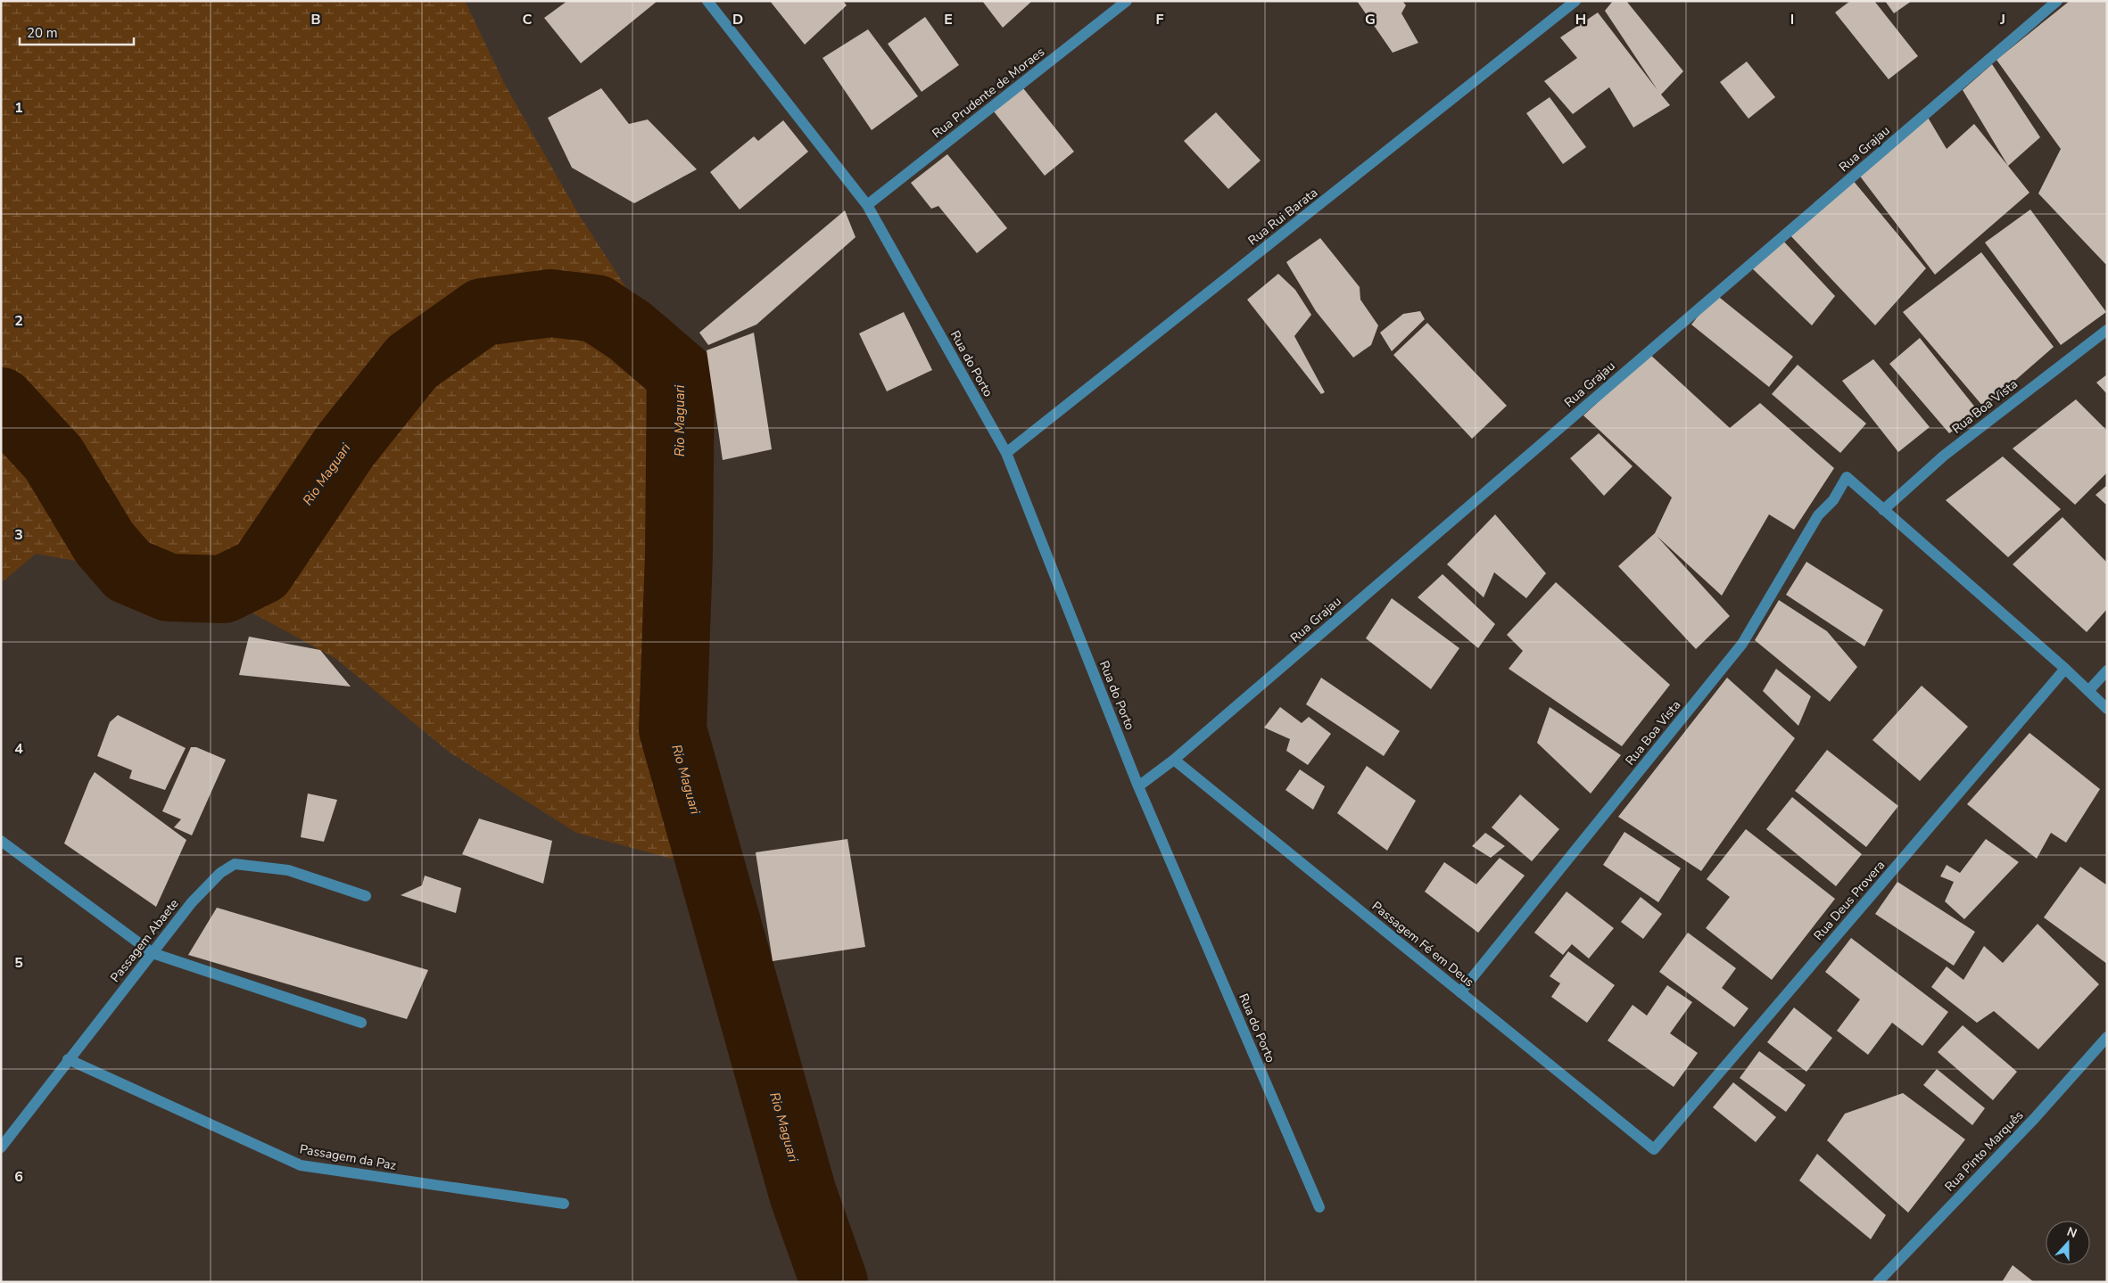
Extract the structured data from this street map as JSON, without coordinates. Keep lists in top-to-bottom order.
{
  "streets": {
    "street": [
      "Rua Prudente de Moraes",
      "Rua Grajau",
      "Rua Rui Barata",
      "Rua do Porto",
      "Rua Boa Vista",
      "Rua Deus Provera",
      "Passagem Abaete",
      "Passagem Fé em Deus",
      "Rua Pinto Marquês",
      "Passagem da Paz"
    ]
  },
  "crossings": [
    ["Rua Prudente de Moraes", "Rua do Porto"],
    ["Rua Grajau", "Rua do Porto"],
    ["Rua Grajau", "Passagem Fé em Deus"],
    ["Rua Rui Barata", "Rua do Porto"],
    ["Rua Boa Vista", "Passagem Fé em Deus"],
    ["Rua Deus Provera", "Passagem Fé em Deus"],
    ["Passagem Abaete", "Passagem da Paz"]
  ],
  "water": ["Rio Maguari"],
  "scale_bar": "20 m",
  "north": "top",
  "grid": {
    "columns": [
      "B",
      "C",
      "D",
      "E",
      "F",
      "G",
      "H",
      "I",
      "J"
    ],
    "rows": [
      "1",
      "2",
      "3",
      "4",
      "5",
      "6"
    ]
  }
}
